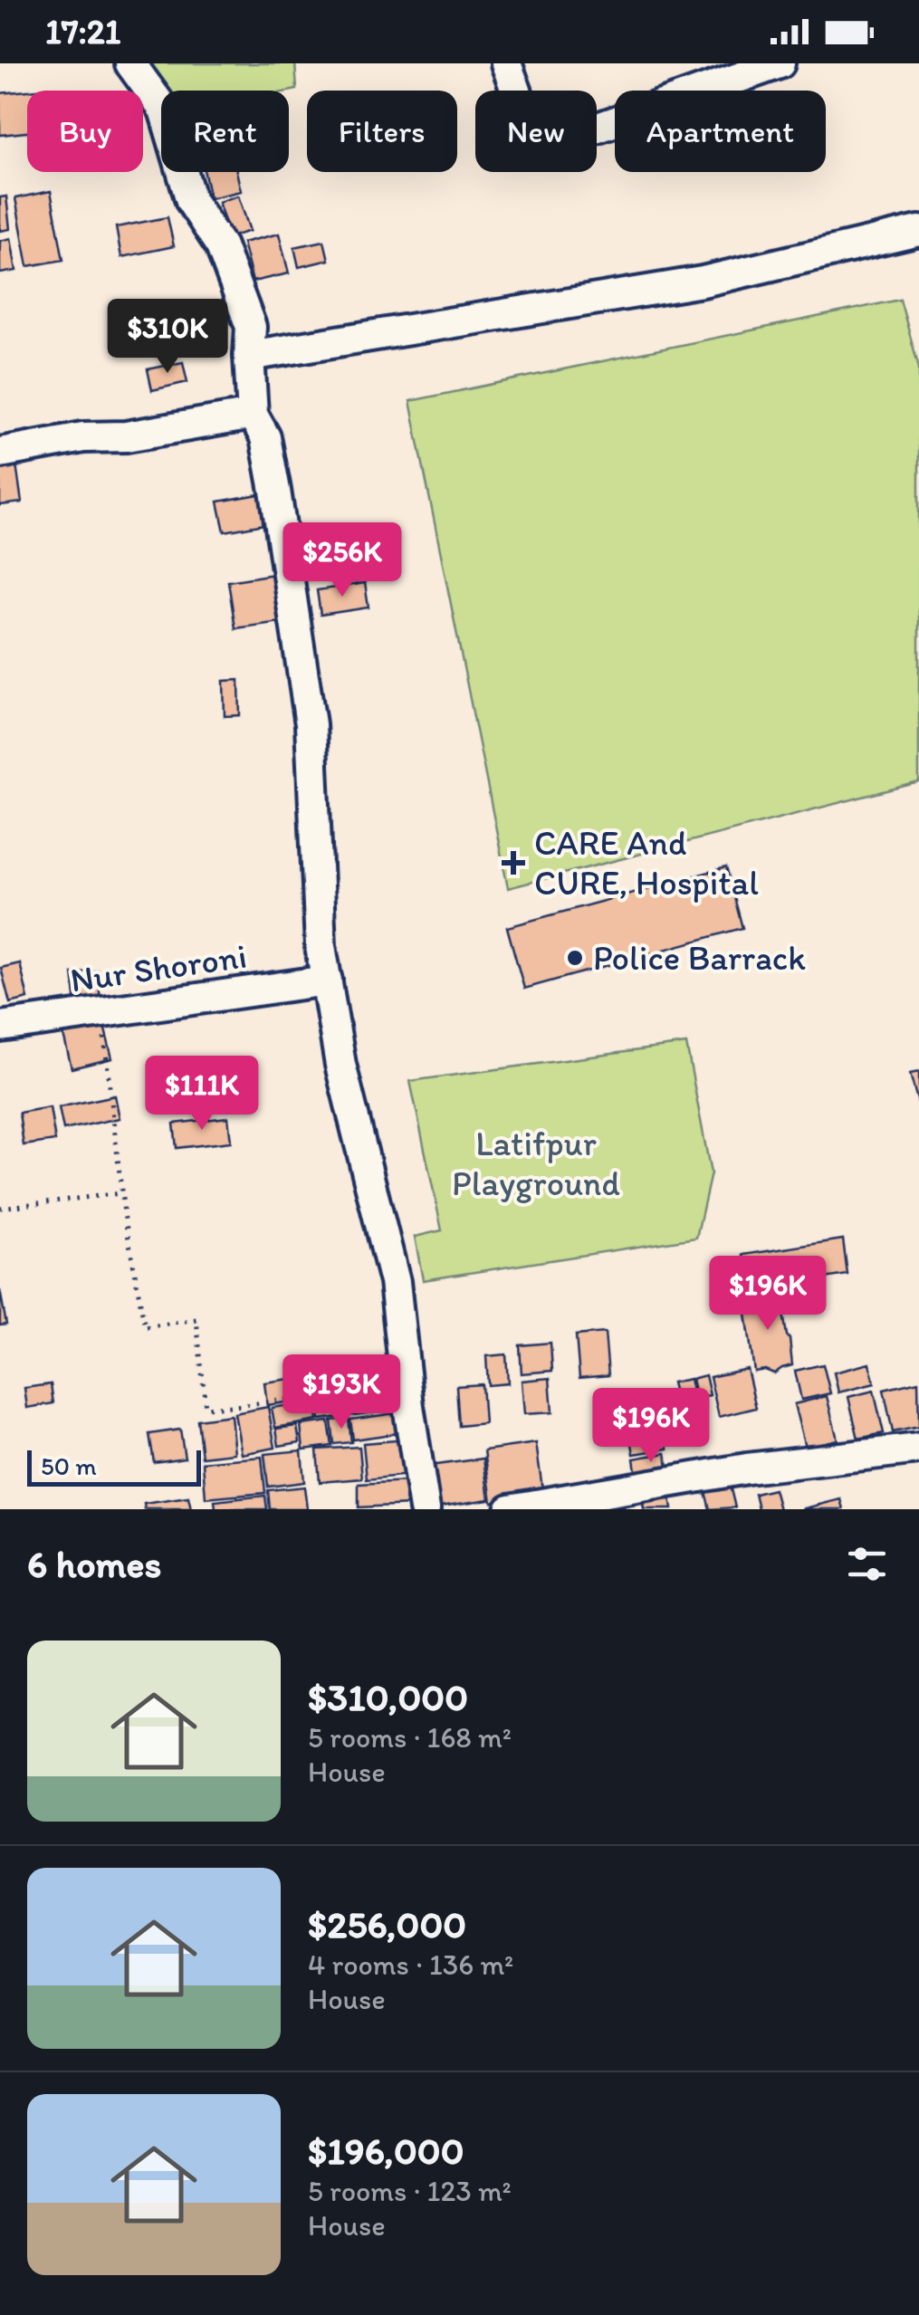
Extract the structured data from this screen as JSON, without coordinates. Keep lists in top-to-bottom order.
{
  "streets": {
    "street": ["Nur Shoroni"]
  },
  "parks": ["Latifpur Playground"],
  "places": {
    "health": ["CARE And CURE, Hospital"],
    "other": ["Police Barrack"]
  },
  "scale_bar": "50 m",
  "page": {
    "status": "17:21",
    "chip": [
      "Buy",
      "Rent",
      "Filters",
      "New",
      "Apartment"
    ],
    "price": [
      "$310K",
      "$256K",
      "$111K",
      "$196K",
      "$193K",
      "$196K"
    ],
    "scale": "50 m",
    "heading": "6 homes",
    "list": [
      {
        "name": "$310,000",
        "note": "5 rooms · 168 m² · House"
      },
      {
        "name": "$256,000",
        "note": "4 rooms · 136 m² · House"
      },
      {
        "name": "$196,000",
        "note": "5 rooms · 123 m² · House"
      }
    ]
  }
}
